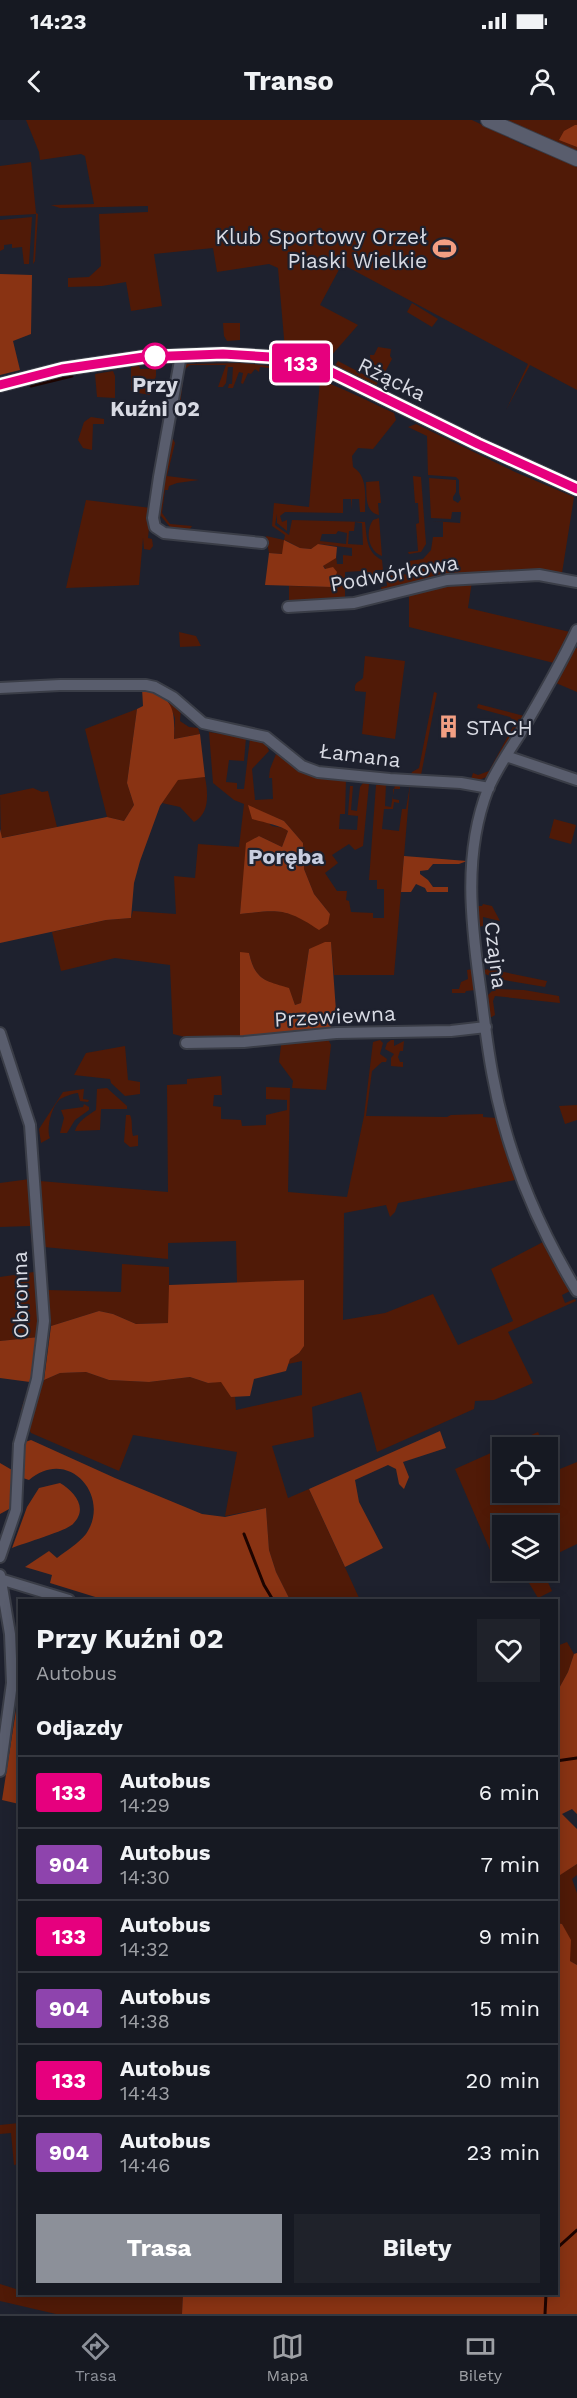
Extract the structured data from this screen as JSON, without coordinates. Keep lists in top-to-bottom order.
{
  "streets": {
    "street": [
      "Rżącka",
      "Podwórkowa",
      "Łamana",
      "Czajna",
      "Przewiewna",
      "Obronna"
    ]
  },
  "crossings": [
    ["Łamana", "Czajna"],
    ["Czajna", "Przewiewna"]
  ],
  "districts": ["Poręba"],
  "places": {
    "sports": ["Klub Sportowy Orzeł Piaski Wielkie"],
    "other": ["Przy Kuźni 02"],
    "building": ["STACH"]
  },
  "lines": ["bus line 133"],
  "page": {
    "status": "14:23",
    "header": "Transo",
    "on_map": "133",
    "heading": [
      ["Przy Kuźni 02", "Autobus"],
      "Odjazdy"
    ],
    "list": [
      {
        "mark": "133",
        "name": "Autobus",
        "note": "14:29",
        "value": "6 min"
      },
      {
        "mark": "904",
        "name": "Autobus",
        "note": "14:30",
        "value": "7 min"
      },
      {
        "mark": "133",
        "name": "Autobus",
        "note": "14:32",
        "value": "9 min"
      },
      {
        "mark": "904",
        "name": "Autobus",
        "note": "14:38",
        "value": "15 min"
      },
      {
        "mark": "133",
        "name": "Autobus",
        "note": "14:43",
        "value": "20 min"
      },
      {
        "mark": "904",
        "name": "Autobus",
        "note": "14:46",
        "value": "23 min"
      }
    ],
    "buttons": ["Trasa", "Bilety"],
    "tabs": ["Trasa", "Mapa", "Bilety"]
  }
}
